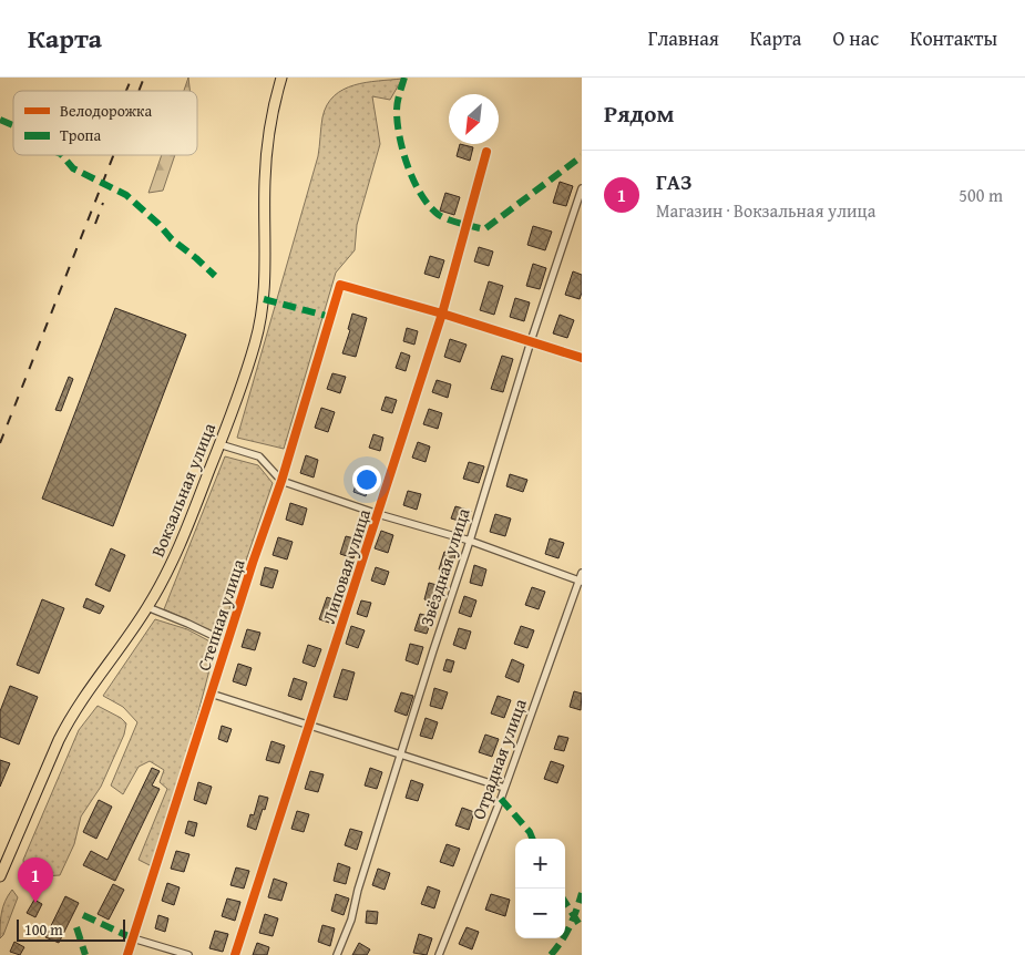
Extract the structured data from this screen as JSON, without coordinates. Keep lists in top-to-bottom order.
{
  "streets": {
    "main road": ["Вокзальная улица"],
    "street": [
      "Липовая улица",
      "Звёздная улица",
      "Степная улица",
      "Отрадная улица"
    ]
  },
  "crossings": [
    ["Липовая улица", "Степная улица"]
  ],
  "legend": ["Велодорожка", "Тропа"],
  "scale_bar": "100 m",
  "north": "bottom left",
  "page": {
    "header": "Карта",
    "nav": [
      "Главная",
      "Карта",
      "О нас",
      "Контакты"
    ],
    "heading": "Рядом",
    "list": [
      {
        "mark": "1",
        "name": "ГАЗ",
        "note": "Магазин · Вокзальная улица",
        "value": "500 m"
      }
    ],
    "map_buttons": ["+", "−"],
    "pins": "1",
    "scale": "100 m"
  }
}
